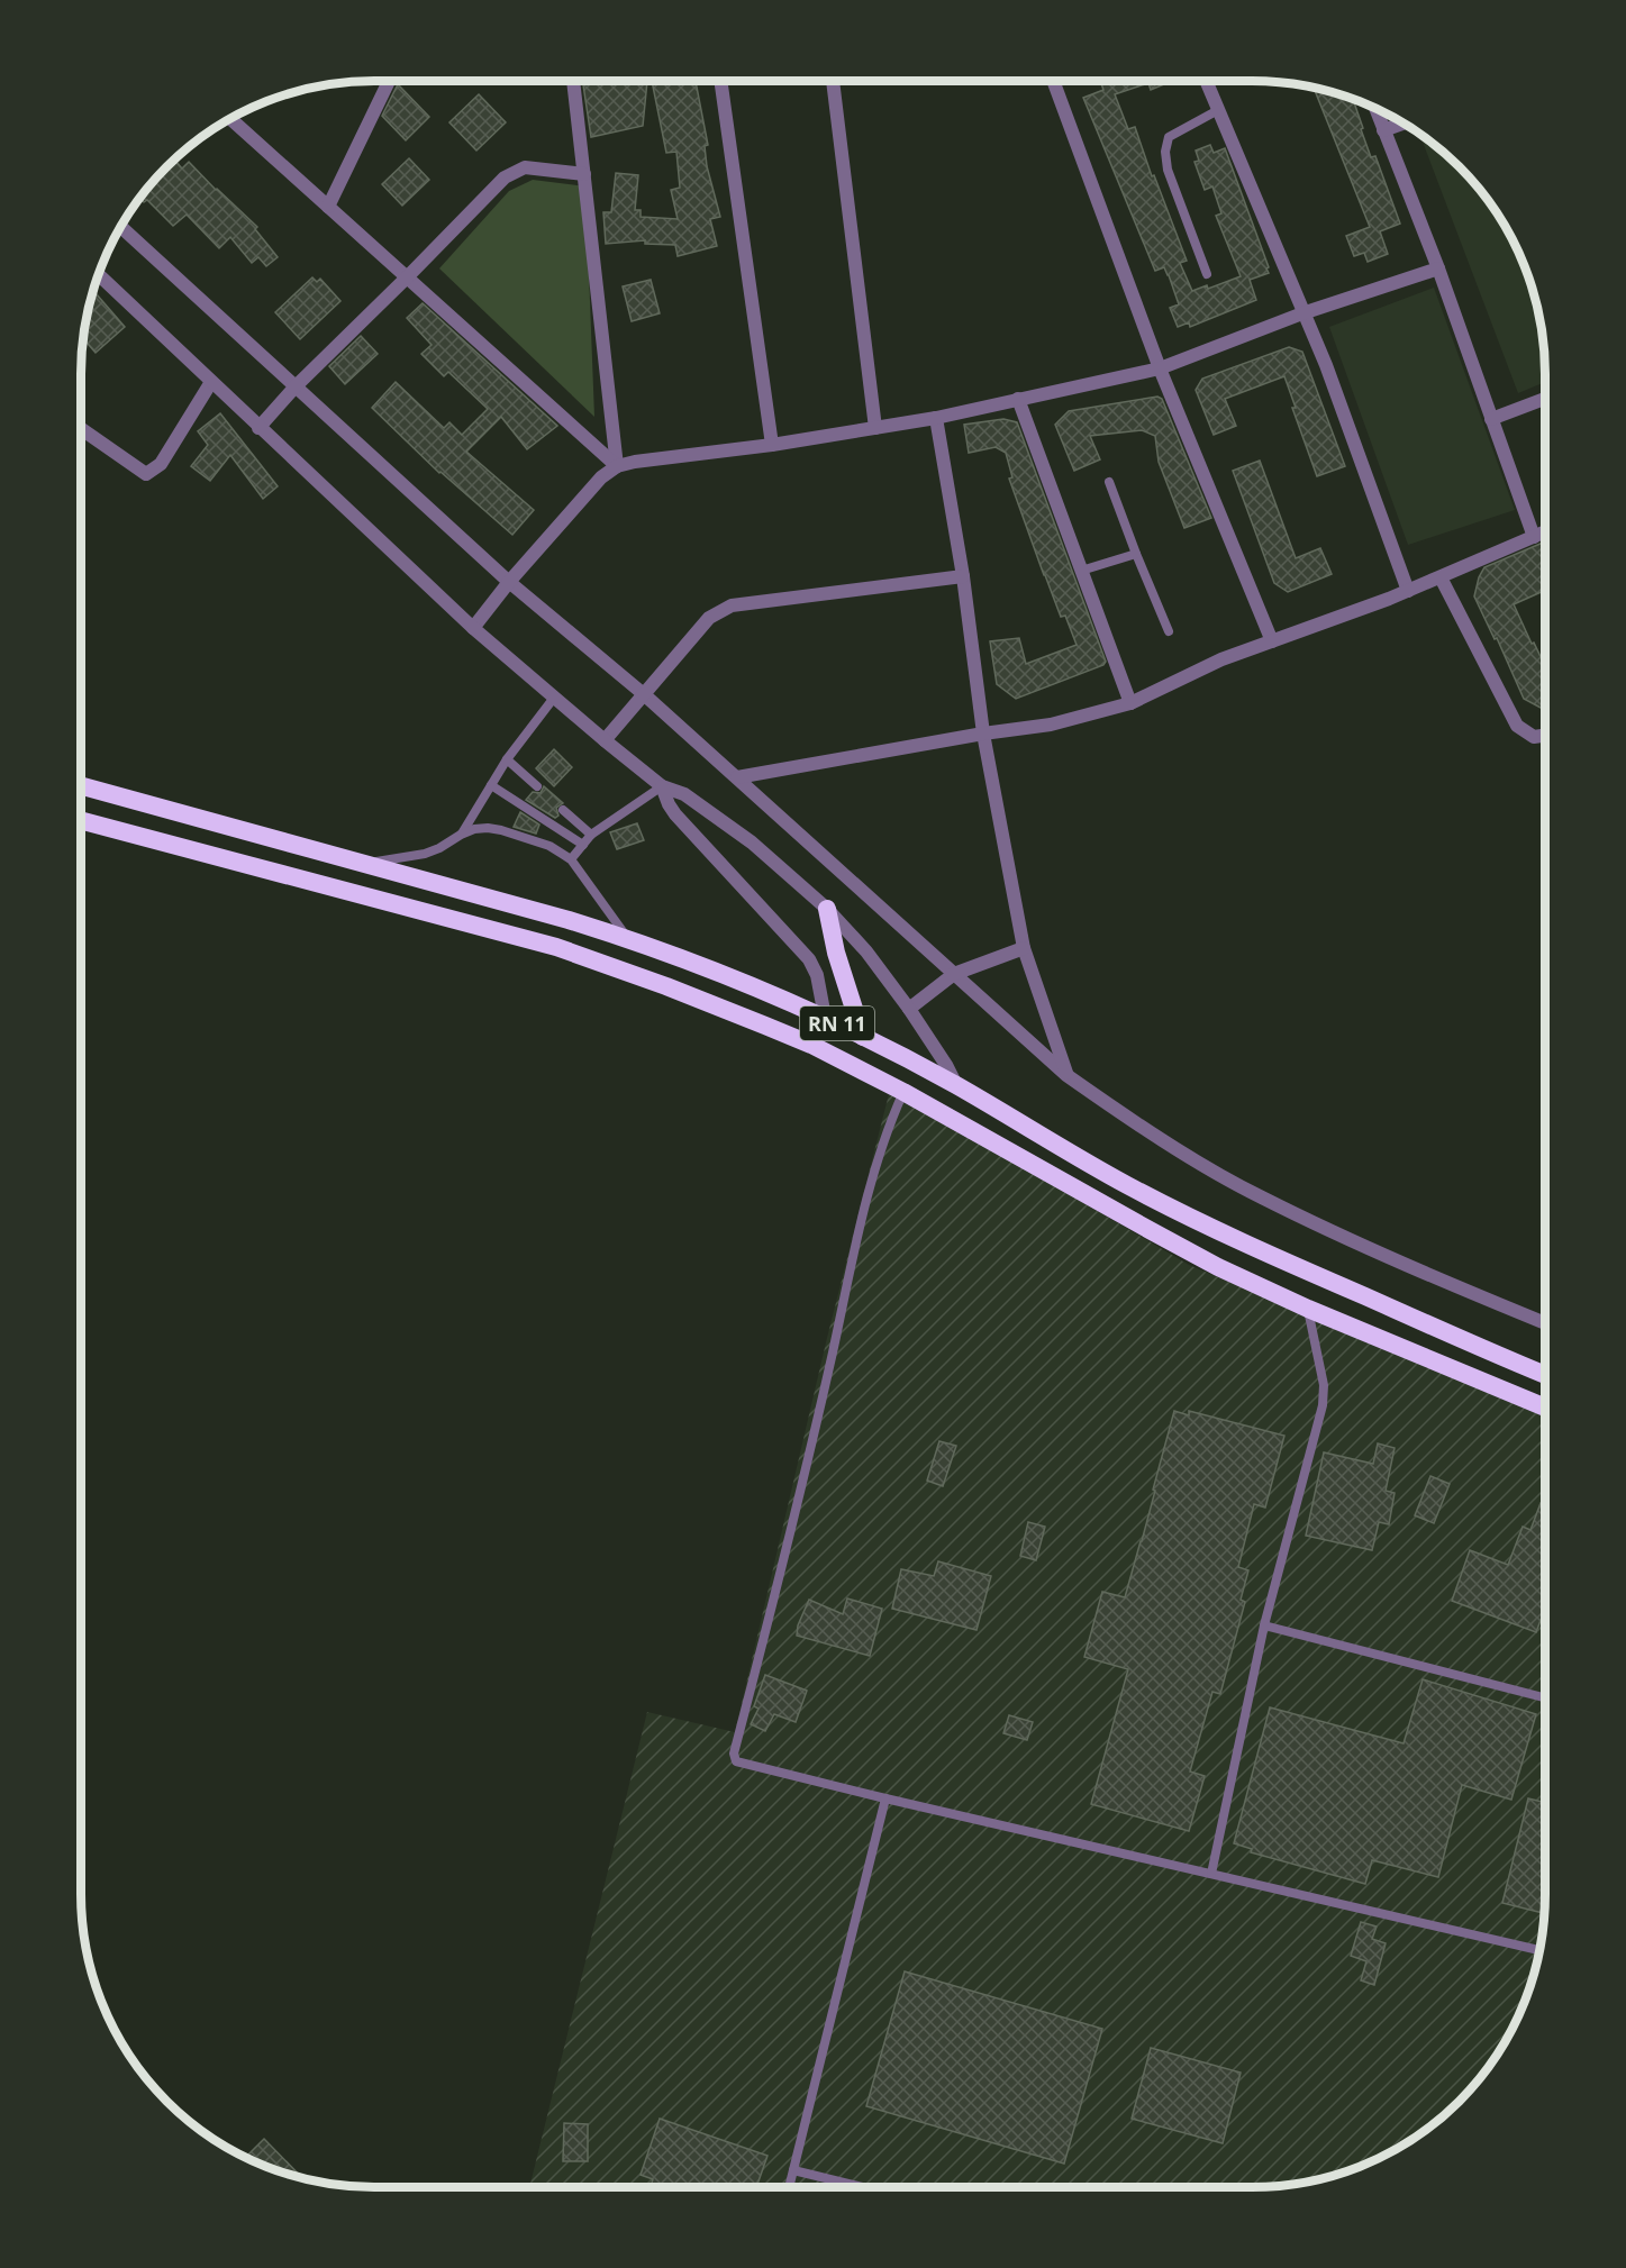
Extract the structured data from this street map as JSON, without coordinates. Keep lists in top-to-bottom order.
{
  "streets": {
    "highway": ["RN 11"]
  }
}
